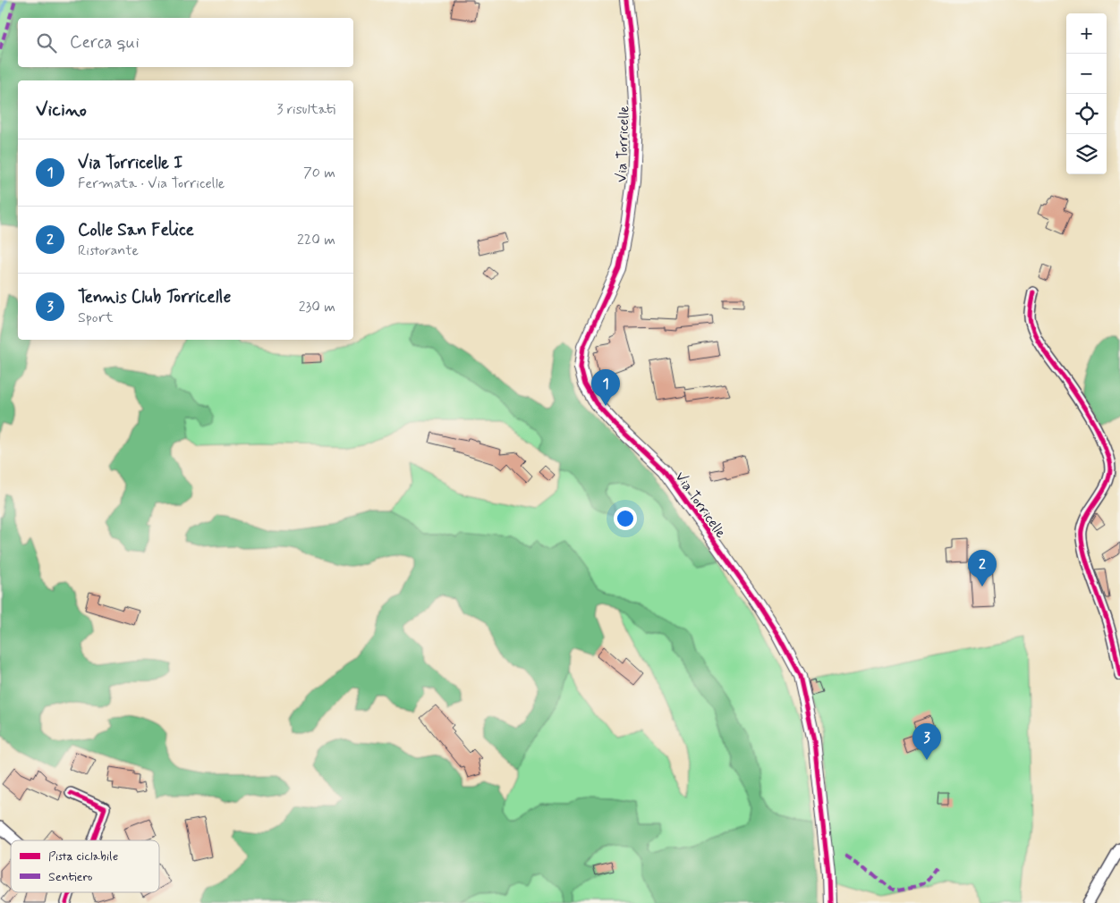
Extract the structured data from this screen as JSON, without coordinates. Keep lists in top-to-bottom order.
{
  "streets": {
    "street": ["Via Torricelle"]
  },
  "legend": ["Pista ciclabile", "Sentiero"],
  "page": {
    "map_buttons": ["+", "−"],
    "search": "Cerca qui",
    "heading": ["Vicino", "3 risultati"],
    "list": [
      {
        "mark": "1",
        "name": "Via Torricelle I",
        "note": "Fermata · Via Torricelle",
        "value": "70 m"
      },
      {
        "mark": "2",
        "name": "Colle San Felice",
        "note": "Ristorante",
        "value": "220 m"
      },
      {
        "mark": "3",
        "name": "Tennis Club Torricelle",
        "note": "Sport",
        "value": "230 m"
      }
    ],
    "pins": ["1", "2", "3"]
  }
}
